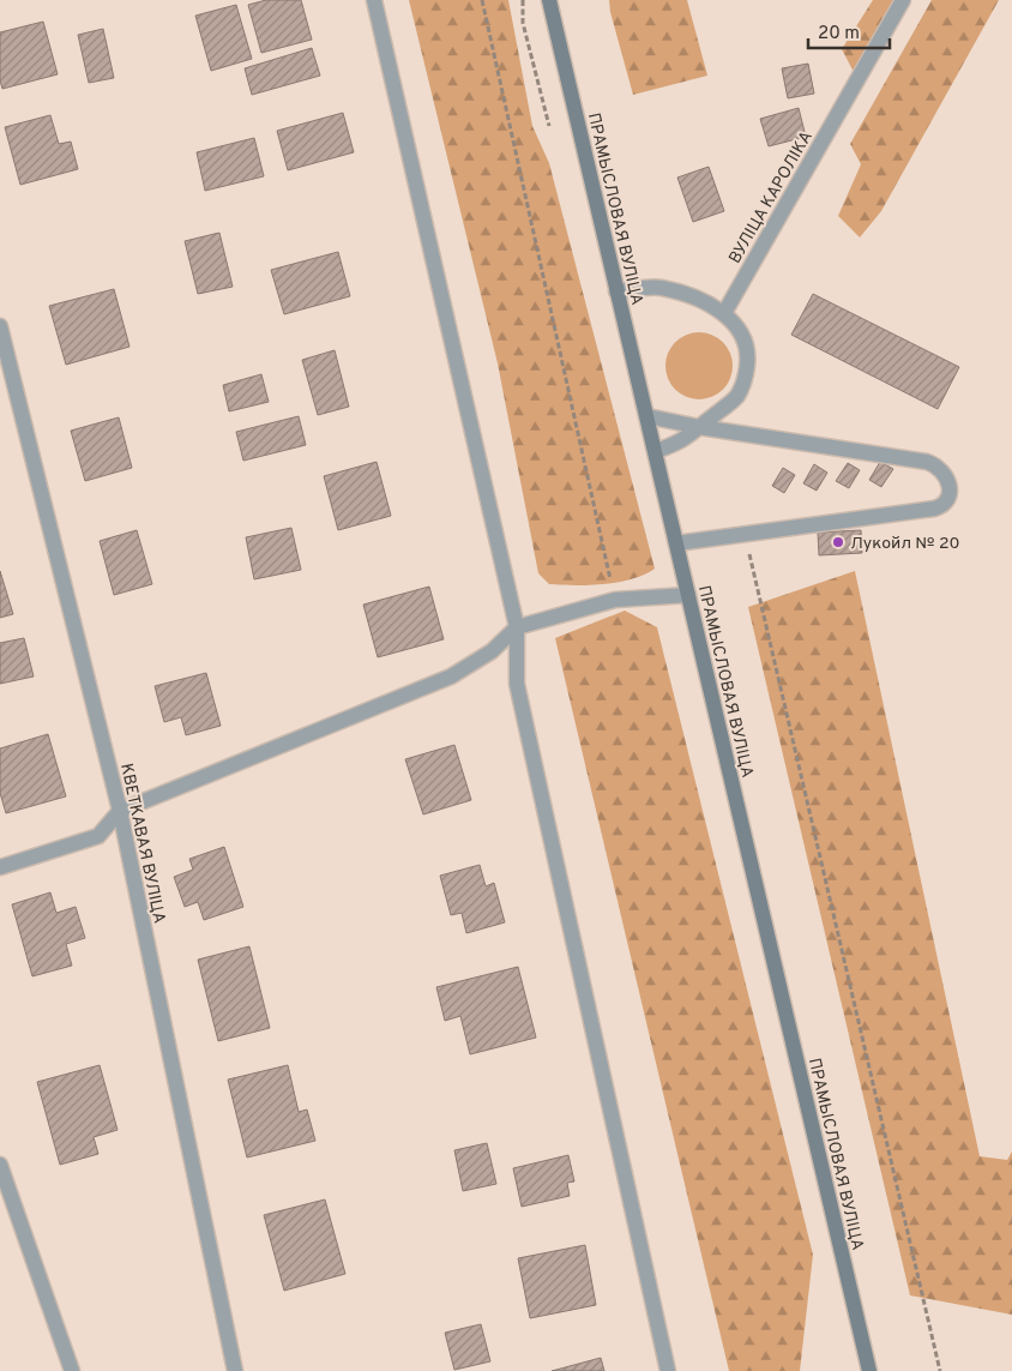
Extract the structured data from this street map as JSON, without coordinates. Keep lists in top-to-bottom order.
{
  "streets": {
    "main road": ["ПРАМЫСЛОВАЯ ВУЛІЦА"],
    "street": ["ВУЛІЦА КАРОЛІКА", "КВЕТКАВАЯ ВУЛІЦА"]
  },
  "places": ["Лукойл № 20"],
  "scale_bar": "20 m"
}
